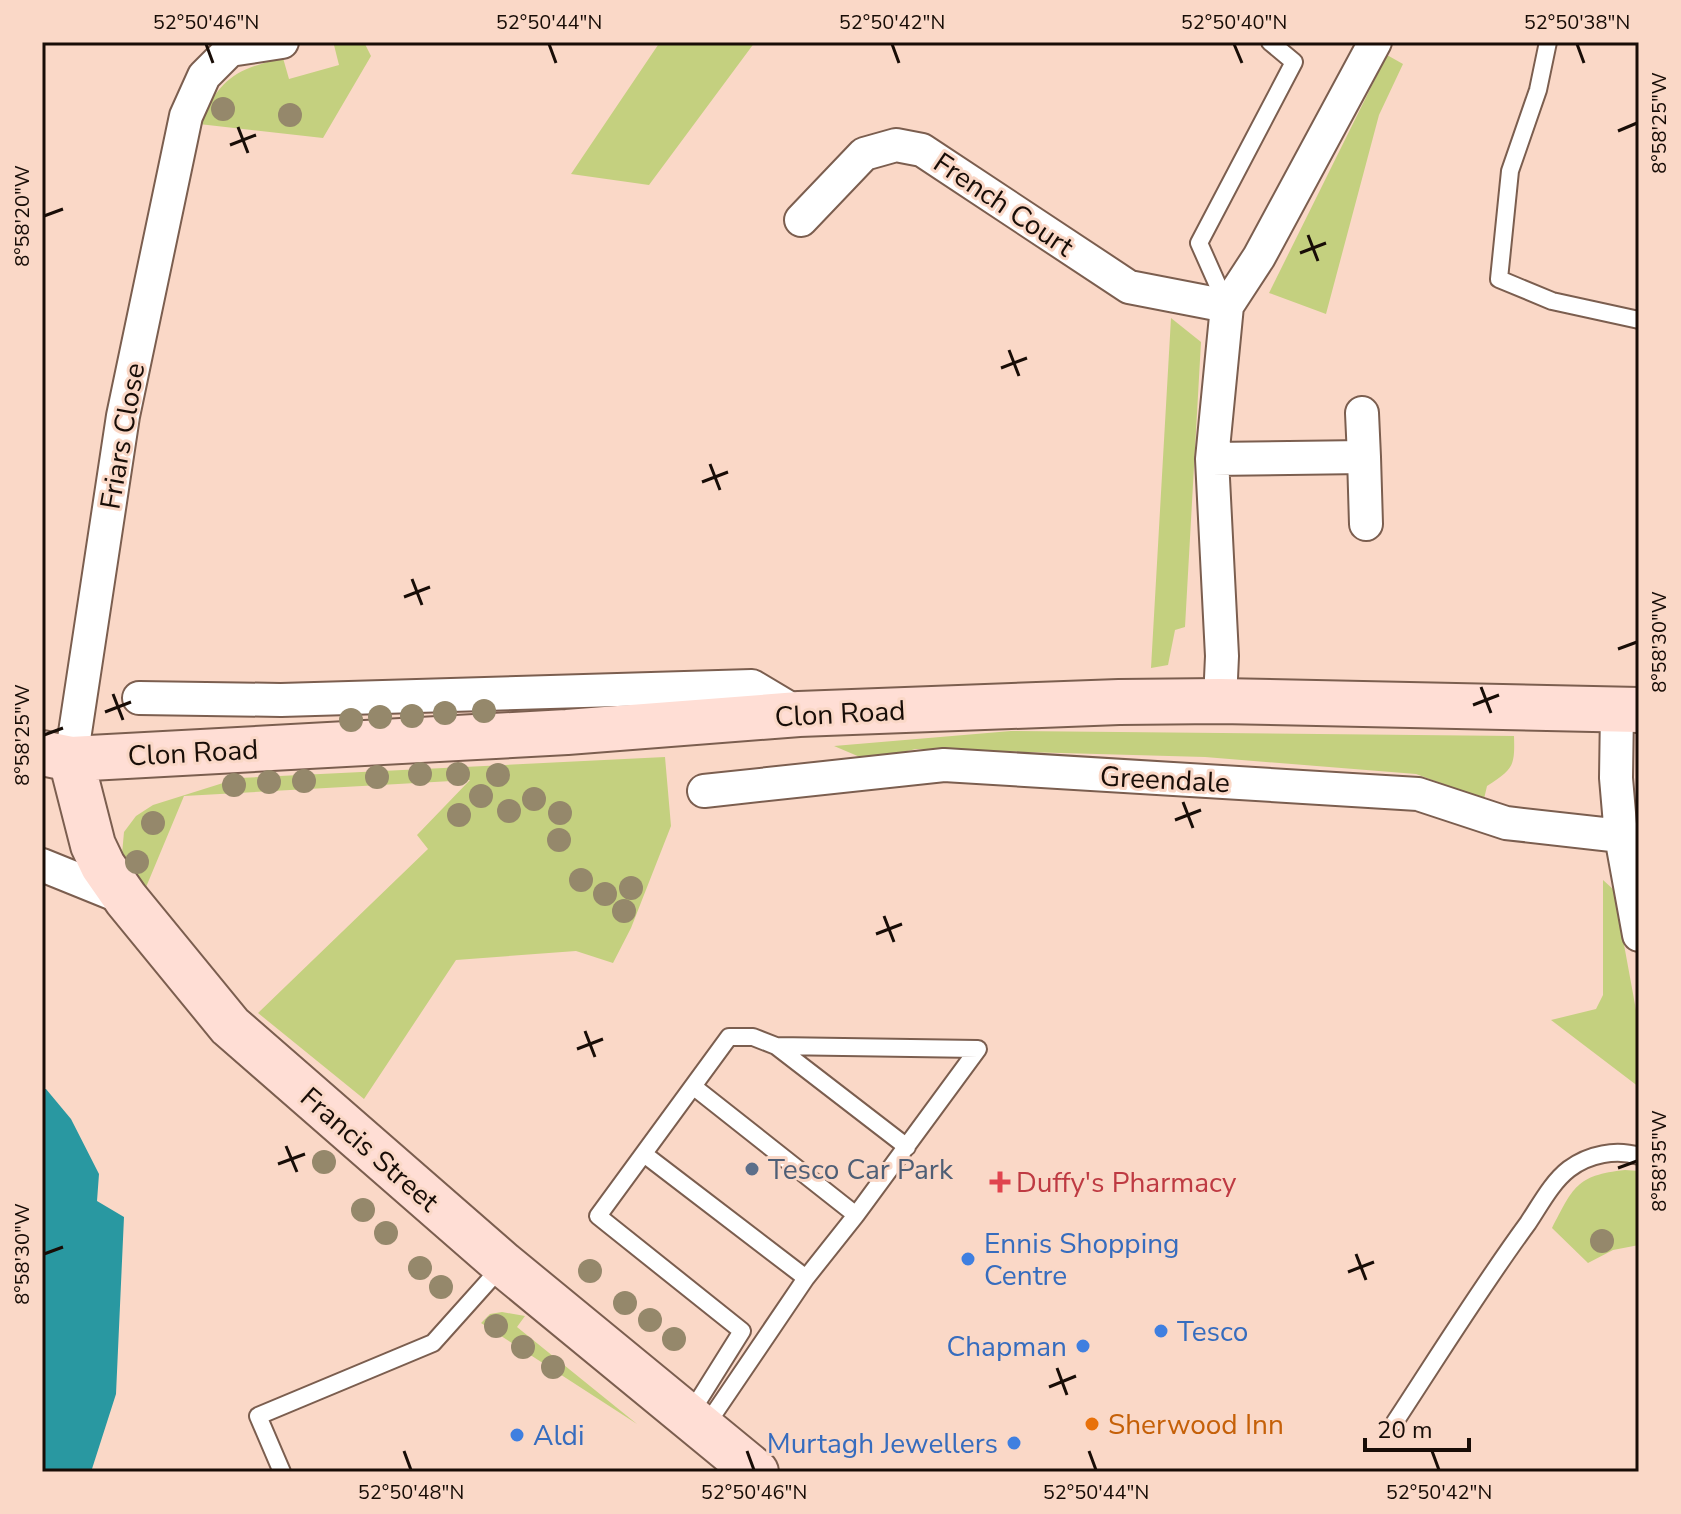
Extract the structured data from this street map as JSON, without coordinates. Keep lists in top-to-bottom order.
{
  "streets": {
    "main road": ["Clon Road", "Francis Street"],
    "street": ["French Court", "Friars Close", "Greendale"]
  },
  "crossings": [
    ["Friars Close", "Clon Road"],
    ["Friars Close", "Francis Street"],
    ["Clon Road", "Francis Street"]
  ],
  "places": {
    "other": [
      "Tesco Car Park",
      "Ennis Shopping Centre",
      "Tesco",
      "Chapman",
      "Sherwood Inn",
      "Aldi",
      "Murtagh Jewellers"
    ],
    "health": ["Duffy's Pharmacy"]
  },
  "scale_bar": "20 m",
  "coordinates": [
    "52°50'46\"N",
    "52°50'44\"N",
    "52°50'42\"N",
    "52°50'40\"N",
    "52°50'38\"N",
    "8°58'25\"W",
    "8°58'20\"W",
    "8°58'30\"W",
    "8°58'35\"W",
    "52°50'48\"N"
  ]
}
